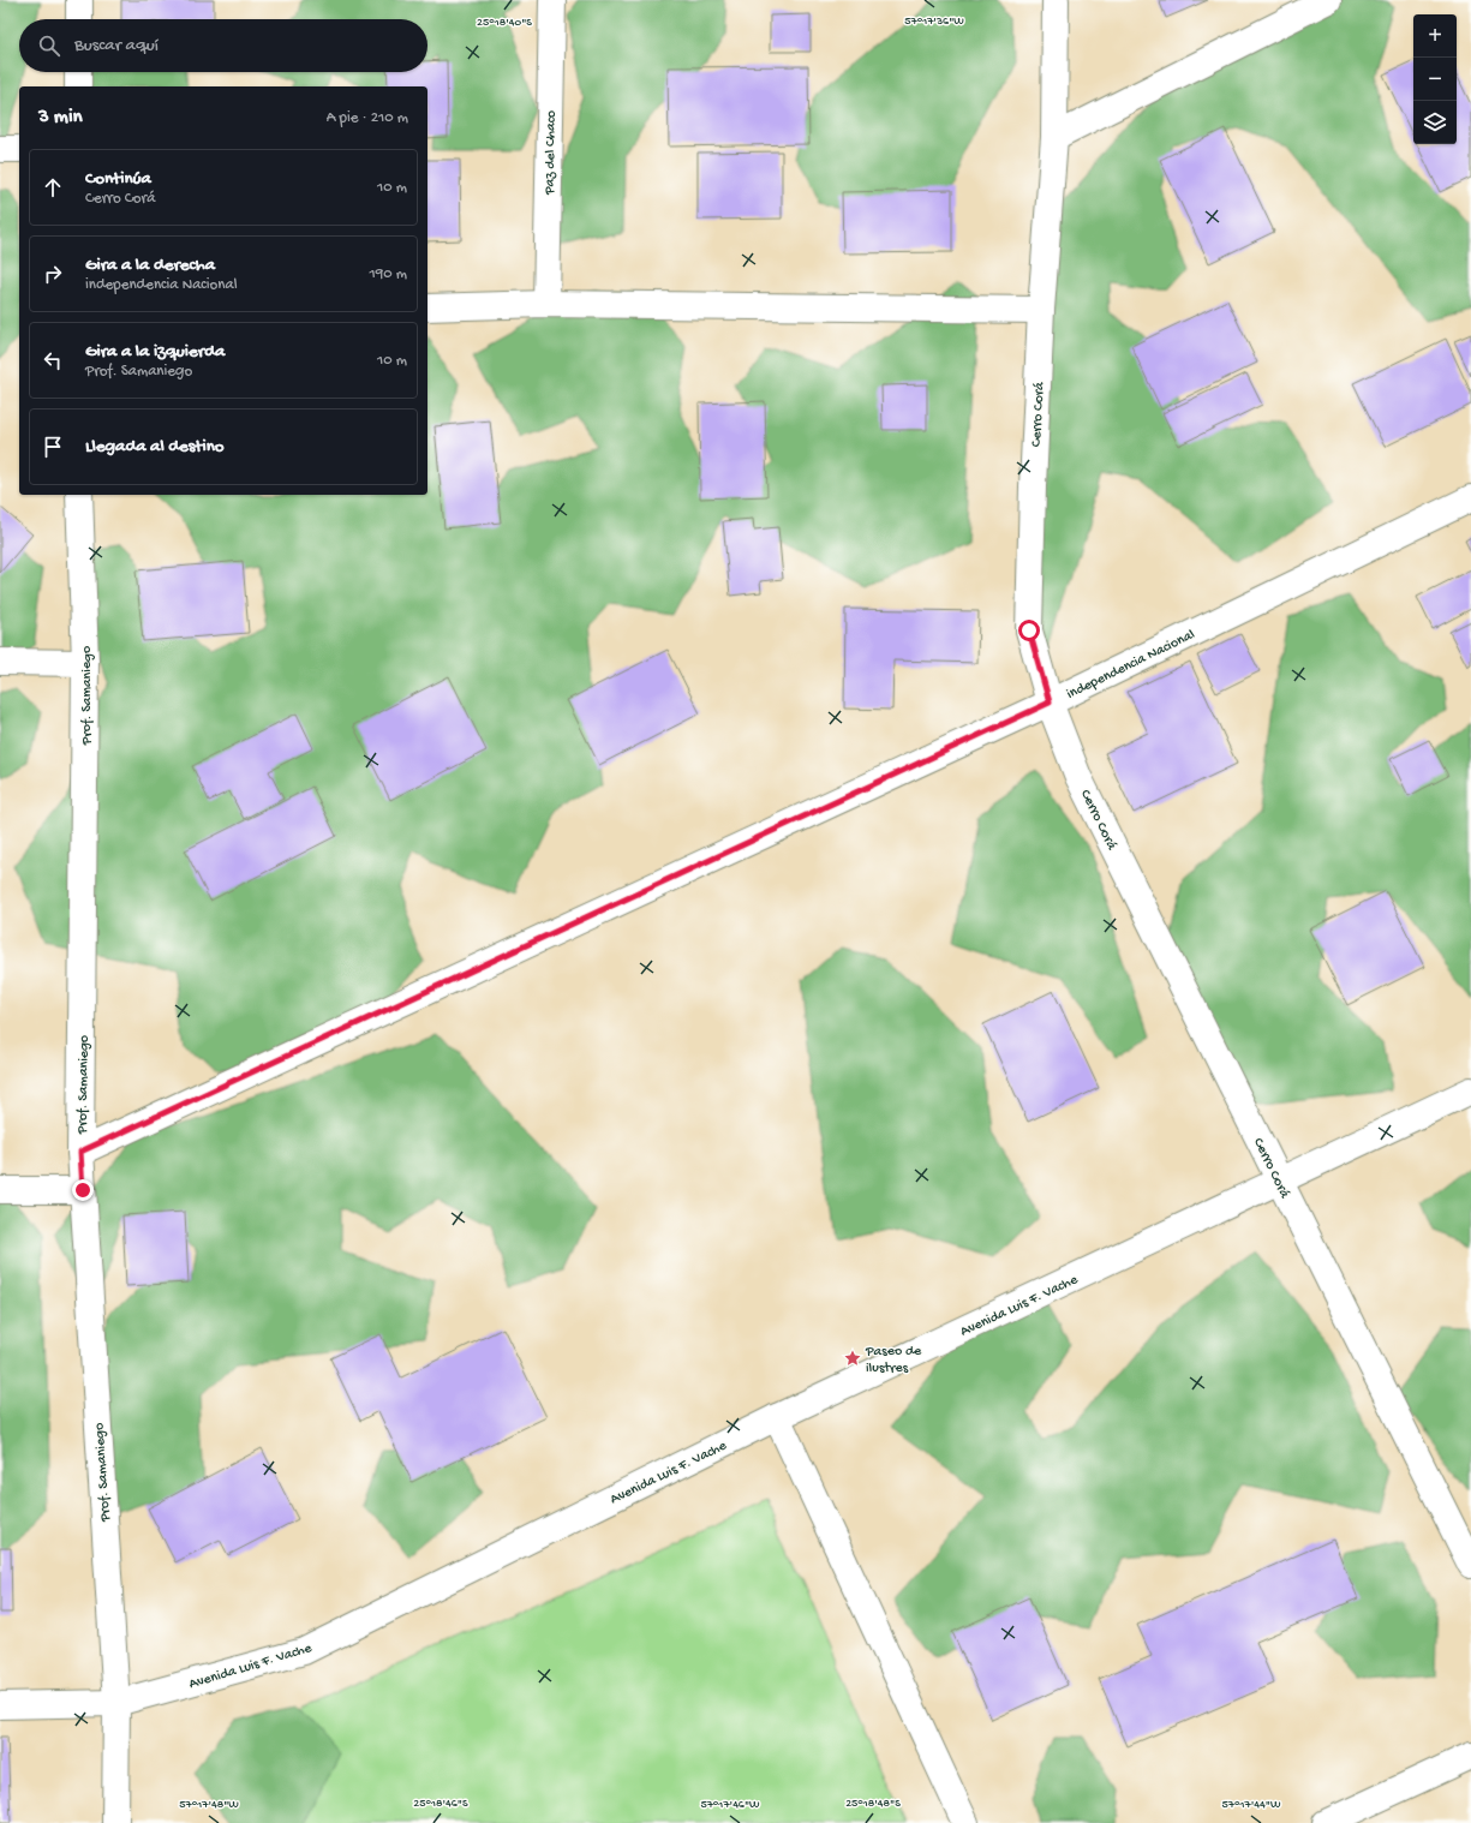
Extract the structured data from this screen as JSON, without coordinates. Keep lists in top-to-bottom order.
{
  "streets": {
    "street": [
      "Paz del Chaco",
      "Cerro Corá",
      "independencia Nacional",
      "Prof. Samaniego",
      "Avenida Luis F. Vache"
    ]
  },
  "crossings": [
    ["Cerro Corá", "independencia Nacional"],
    ["Cerro Corá", "Avenida Luis F. Vache"],
    ["independencia Nacional", "Prof. Samaniego"],
    ["Prof. Samaniego", "Avenida Luis F. Vache"]
  ],
  "places": {
    "place": ["Paseo de ilustres"]
  },
  "page": {
    "map_buttons": ["+", "−"],
    "search": "Buscar aquí",
    "heading": ["3 min", "A pie · 210 m"],
    "list": [
      ["Continúa", "Cerro Corá", "10 m"],
      ["Gira a la derecha", "independencia Nacional", "190 m"],
      ["Gira a la izquierda", "Prof. Samaniego", "10 m"],
      "Llegada al destino"
    ]
  },
  "coordinates": [
    "57°17'36\"W",
    "25°18'40\"S",
    "25°18'46\"S",
    "25°18'48\"S",
    "57°17'48\"W",
    "57°17'46\"W",
    "57°17'44\"W"
  ]
}
